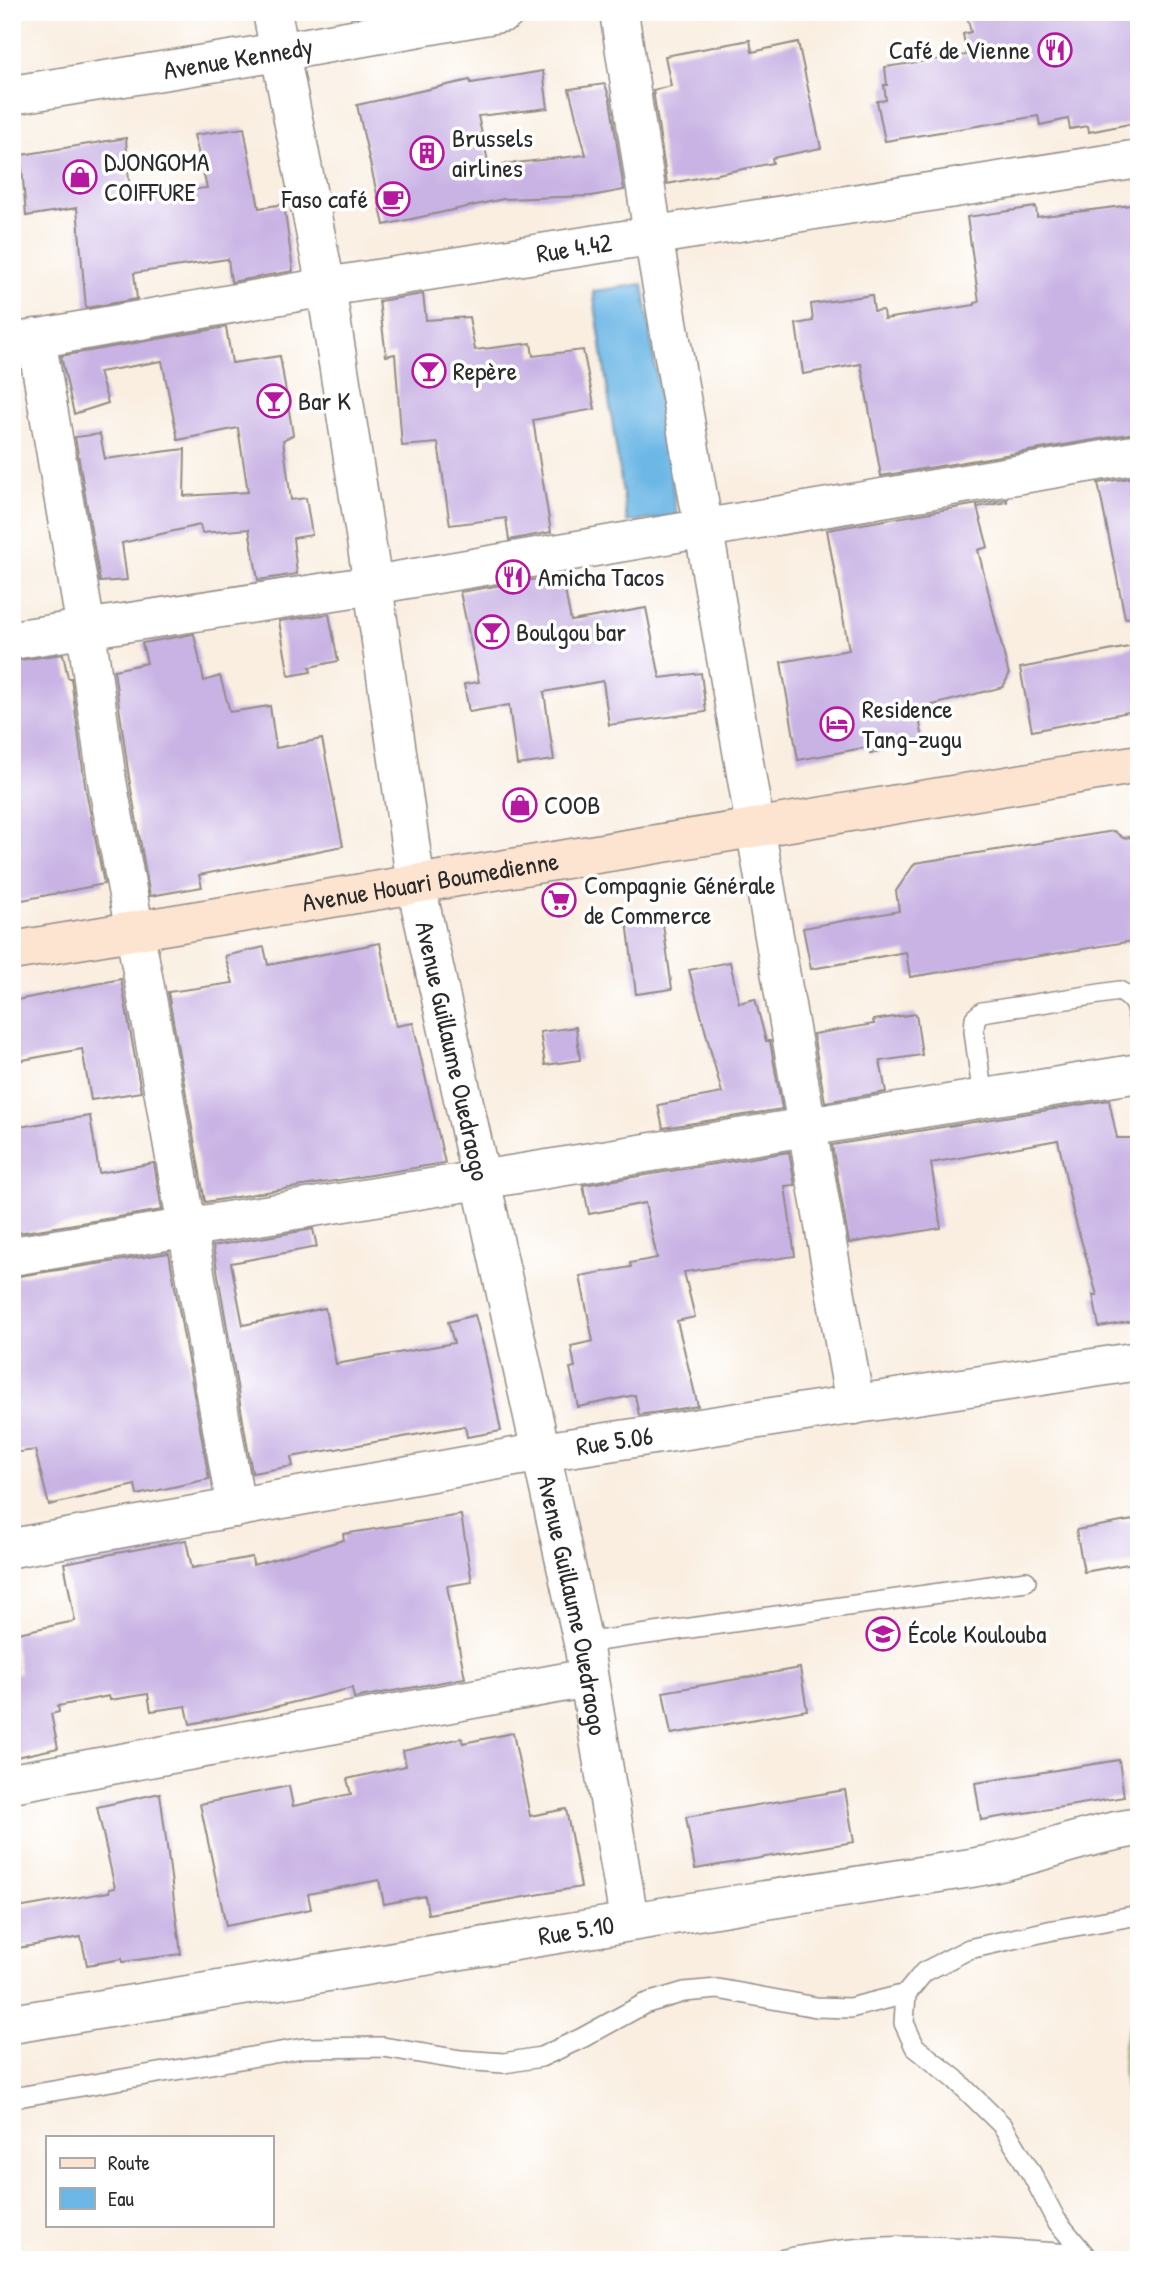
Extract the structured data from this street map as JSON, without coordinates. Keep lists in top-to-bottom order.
{
  "streets": {
    "main road": ["Avenue Houari Boumedienne"],
    "street": [
      "Avenue Kennedy",
      "Rue 4.42",
      "Avenue Guillaume Ouedraogo",
      "Rue 5.06",
      "Rue 5.10"
    ]
  },
  "crossings": [
    ["Avenue Kennedy", "Avenue Guillaume Ouedraogo"],
    ["Rue 4.42", "Avenue Guillaume Ouedraogo"],
    ["Avenue Houari Boumedienne", "Avenue Guillaume Ouedraogo"],
    ["Avenue Guillaume Ouedraogo", "Rue 5.06"],
    ["Avenue Guillaume Ouedraogo", "Rue 5.10"]
  ],
  "places": {
    "restaurant": ["Café de Vienne", "Amicha Tacos"],
    "building": ["Brussels airlines"],
    "shop": ["DJONGOMA COIFFURE", "COOB"],
    "cafe": ["Faso café"],
    "bar": ["Repère", "Bar K", "Boulgou bar"],
    "hotel": ["Residence Tang-zugu"],
    "supermarket": ["Compagnie Générale de Commerce"],
    "school or university": ["École Koulouba"]
  },
  "legend": ["Route", "Eau"]
}
